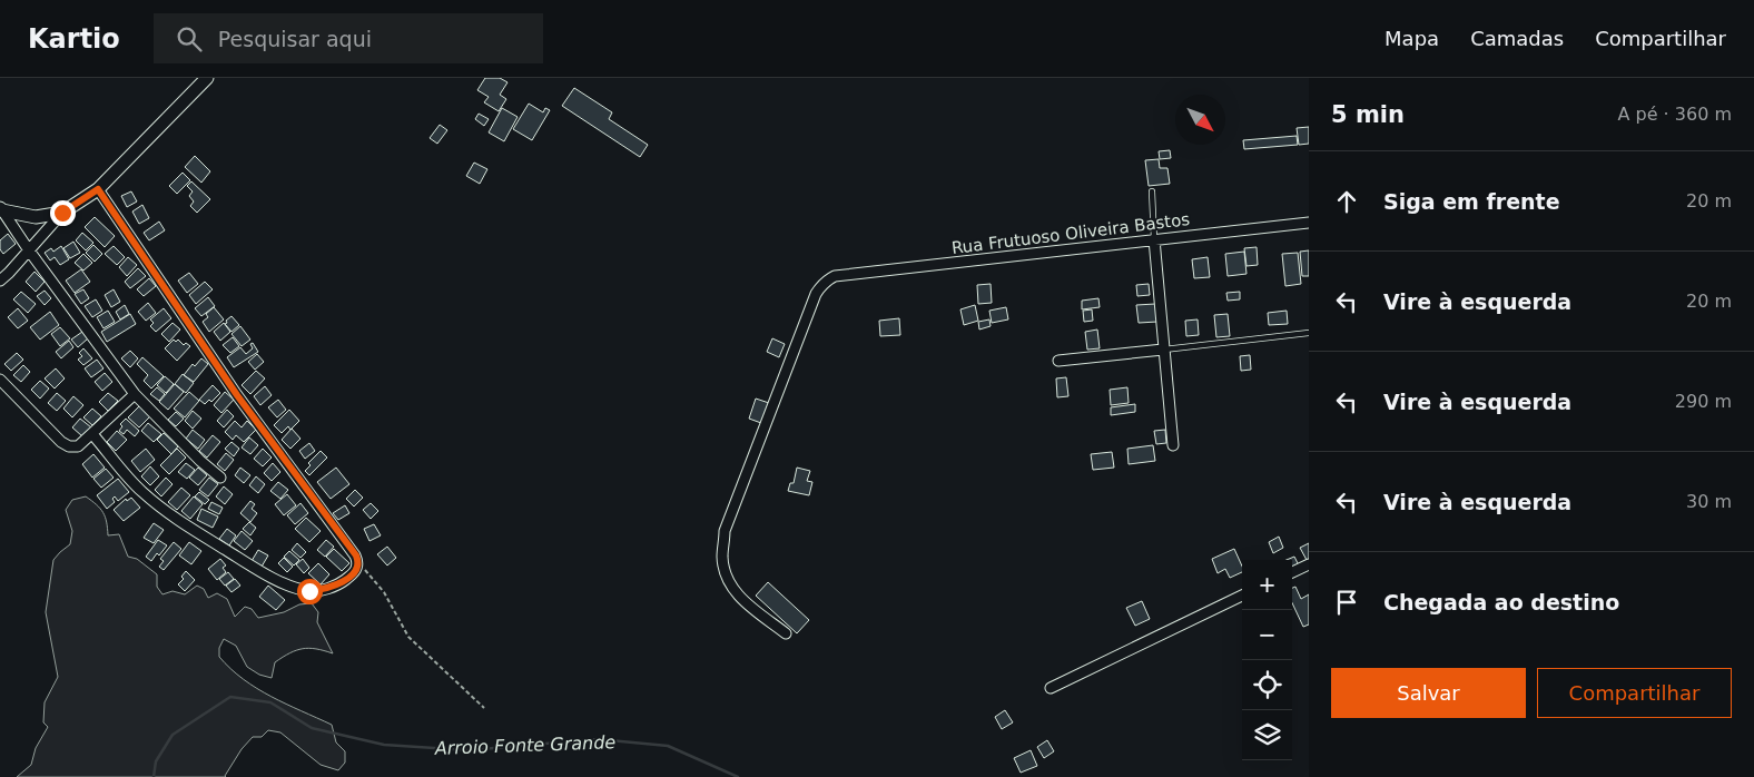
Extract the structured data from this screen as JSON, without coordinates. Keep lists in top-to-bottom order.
{
  "streets": {
    "street": ["Rua Frutuoso Oliveira Bastos"]
  },
  "water": ["Arroio Fonte Grande"],
  "north": "bottom right",
  "page": {
    "header": "Kartio",
    "search": "Pesquisar aqui",
    "nav": ["Mapa", "Camadas", "Compartilhar"],
    "heading": ["5 min", "A pé · 360 m"],
    "list": [
      ["Siga em frente", "20 m"],
      ["Vire à esquerda", "20 m"],
      ["Vire à esquerda", "290 m"],
      ["Vire à esquerda", "30 m"],
      "Chegada ao destino"
    ],
    "map_buttons": ["+", "−"],
    "buttons": ["Salvar", "Compartilhar"]
  }
}
